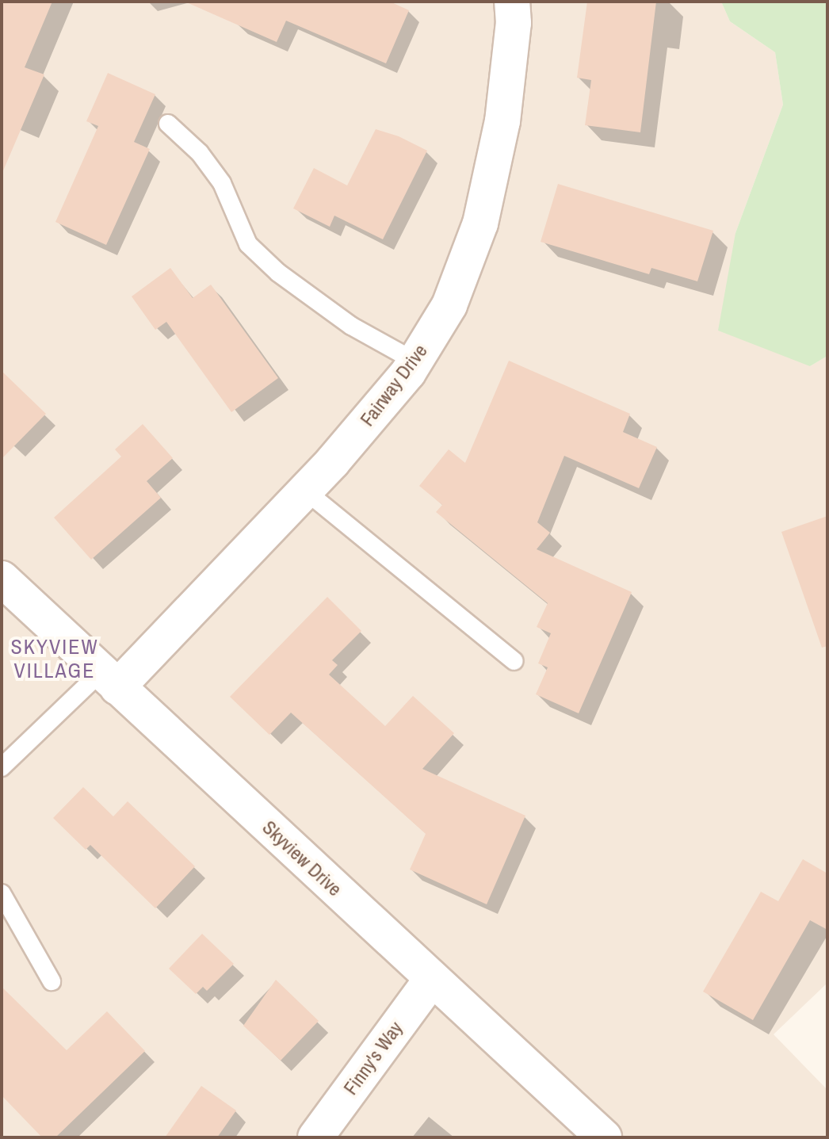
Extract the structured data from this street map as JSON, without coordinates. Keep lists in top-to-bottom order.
{
  "streets": {
    "street": ["Fairway Drive", "Skyview Drive", "Finny's Way"]
  },
  "crossings": [
    ["Fairway Drive", "Skyview Drive"],
    ["Skyview Drive", "Finny's Way"]
  ],
  "districts": ["SKYVIEW VILLAGE"]
}
